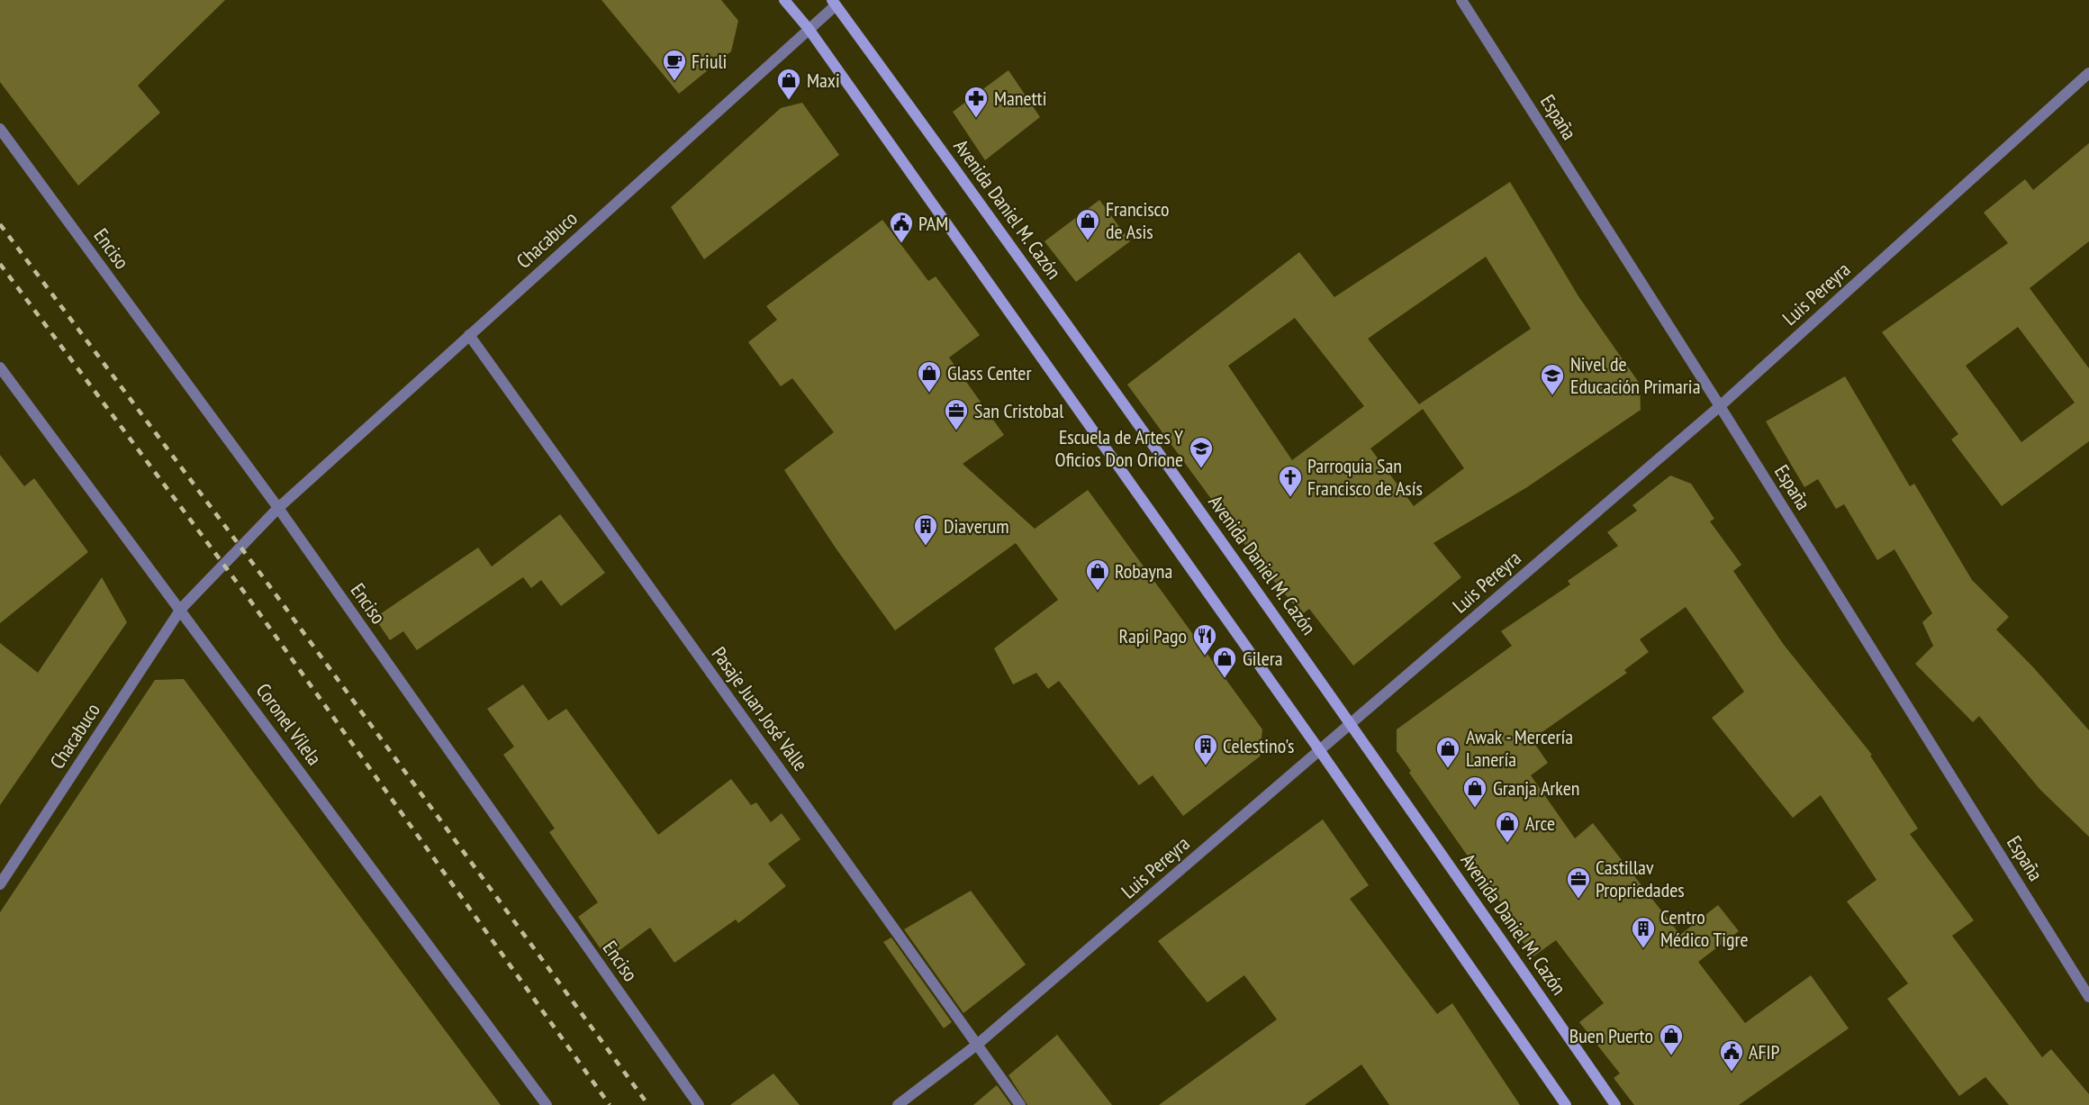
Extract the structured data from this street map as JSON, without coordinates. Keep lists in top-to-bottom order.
{
  "streets": {
    "main road": ["Avenida Daniel M. Cazón"],
    "street": [
      "España",
      "Chacabuco",
      "Enciso",
      "Luis Pereyra",
      "Pasaje Juan José Valle",
      "Coronel Vilela"
    ]
  },
  "crossings": [
    ["España", "Luis Pereyra"],
    ["Avenida Daniel M. Cazón", "Chacabuco"],
    ["Avenida Daniel M. Cazón", "Luis Pereyra"],
    ["Chacabuco", "Enciso"],
    ["Chacabuco", "Pasaje Juan José Valle"],
    ["Chacabuco", "Coronel Vilela"],
    ["Luis Pereyra", "Pasaje Juan José Valle"]
  ],
  "places": {
    "cafe": ["Friuli"],
    "shop": [
      "Maxi",
      "Francisco de Asis",
      "Glass Center",
      "Robayna",
      "Gilera",
      "Awak - Mercería Lanería",
      "Granja Arken",
      "Arce",
      "Buen Puerto"
    ],
    "pharmacy": ["Manetti"],
    "public building": ["PAM", "AFIP"],
    "school or university": ["Nivel de Educación Primaria", "Escuela de Artes Y Oficios Don Orione"],
    "office": ["San Cristobal", "Castillav Propriedades"],
    "church": ["Parroquia San Francisco de Asís"],
    "building": ["Diaverum", "Celestino's", "Centro Médico Tigre"],
    "restaurant": ["Rapi Pago"]
  }
}
